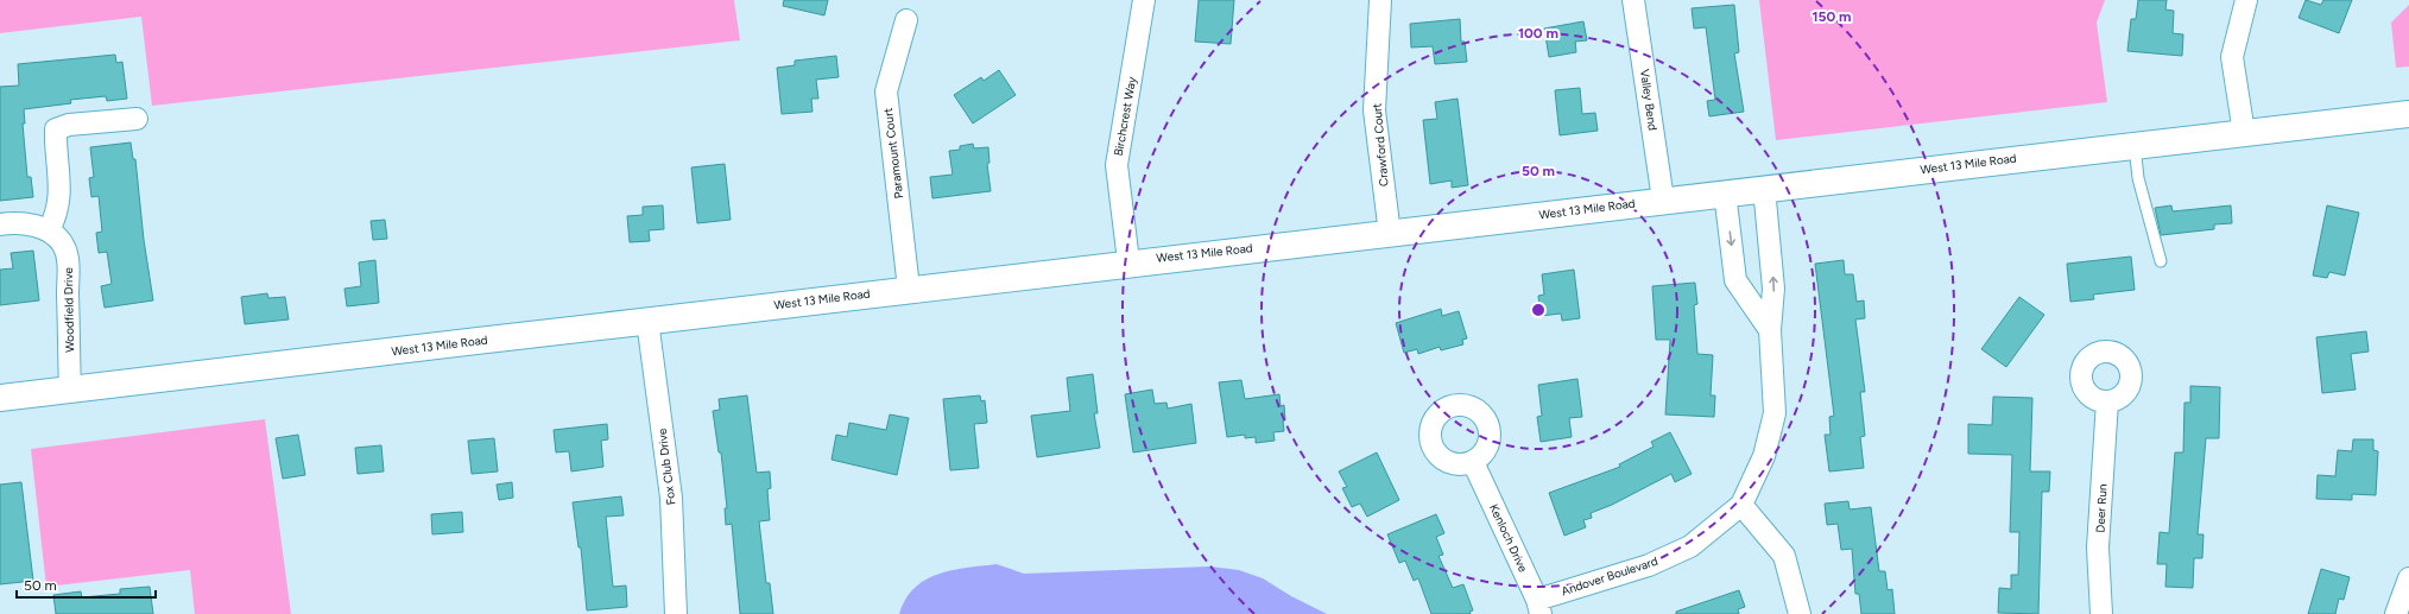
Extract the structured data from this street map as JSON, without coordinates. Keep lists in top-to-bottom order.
{
  "streets": {
    "street": [
      "Valley Bend",
      "Birchcrest Way",
      "Crawford Court",
      "Paramount Court",
      "West 13 Mile Road",
      "Woodfield Drive",
      "Fox Club Drive",
      "Deer Run",
      "Kenloch Drive",
      "Andover Boulevard"
    ]
  },
  "crossings": [
    ["Valley Bend", "West 13 Mile Road"],
    ["Birchcrest Way", "West 13 Mile Road"],
    ["Crawford Court", "West 13 Mile Road"],
    ["Paramount Court", "West 13 Mile Road"],
    ["West 13 Mile Road", "Woodfield Drive"],
    ["West 13 Mile Road", "Fox Club Drive"],
    ["West 13 Mile Road", "Andover Boulevard"],
    ["Kenloch Drive", "Andover Boulevard"]
  ],
  "scale_bar": "50 m",
  "rings": ["150 m", "100 m", "50 m"]
}
